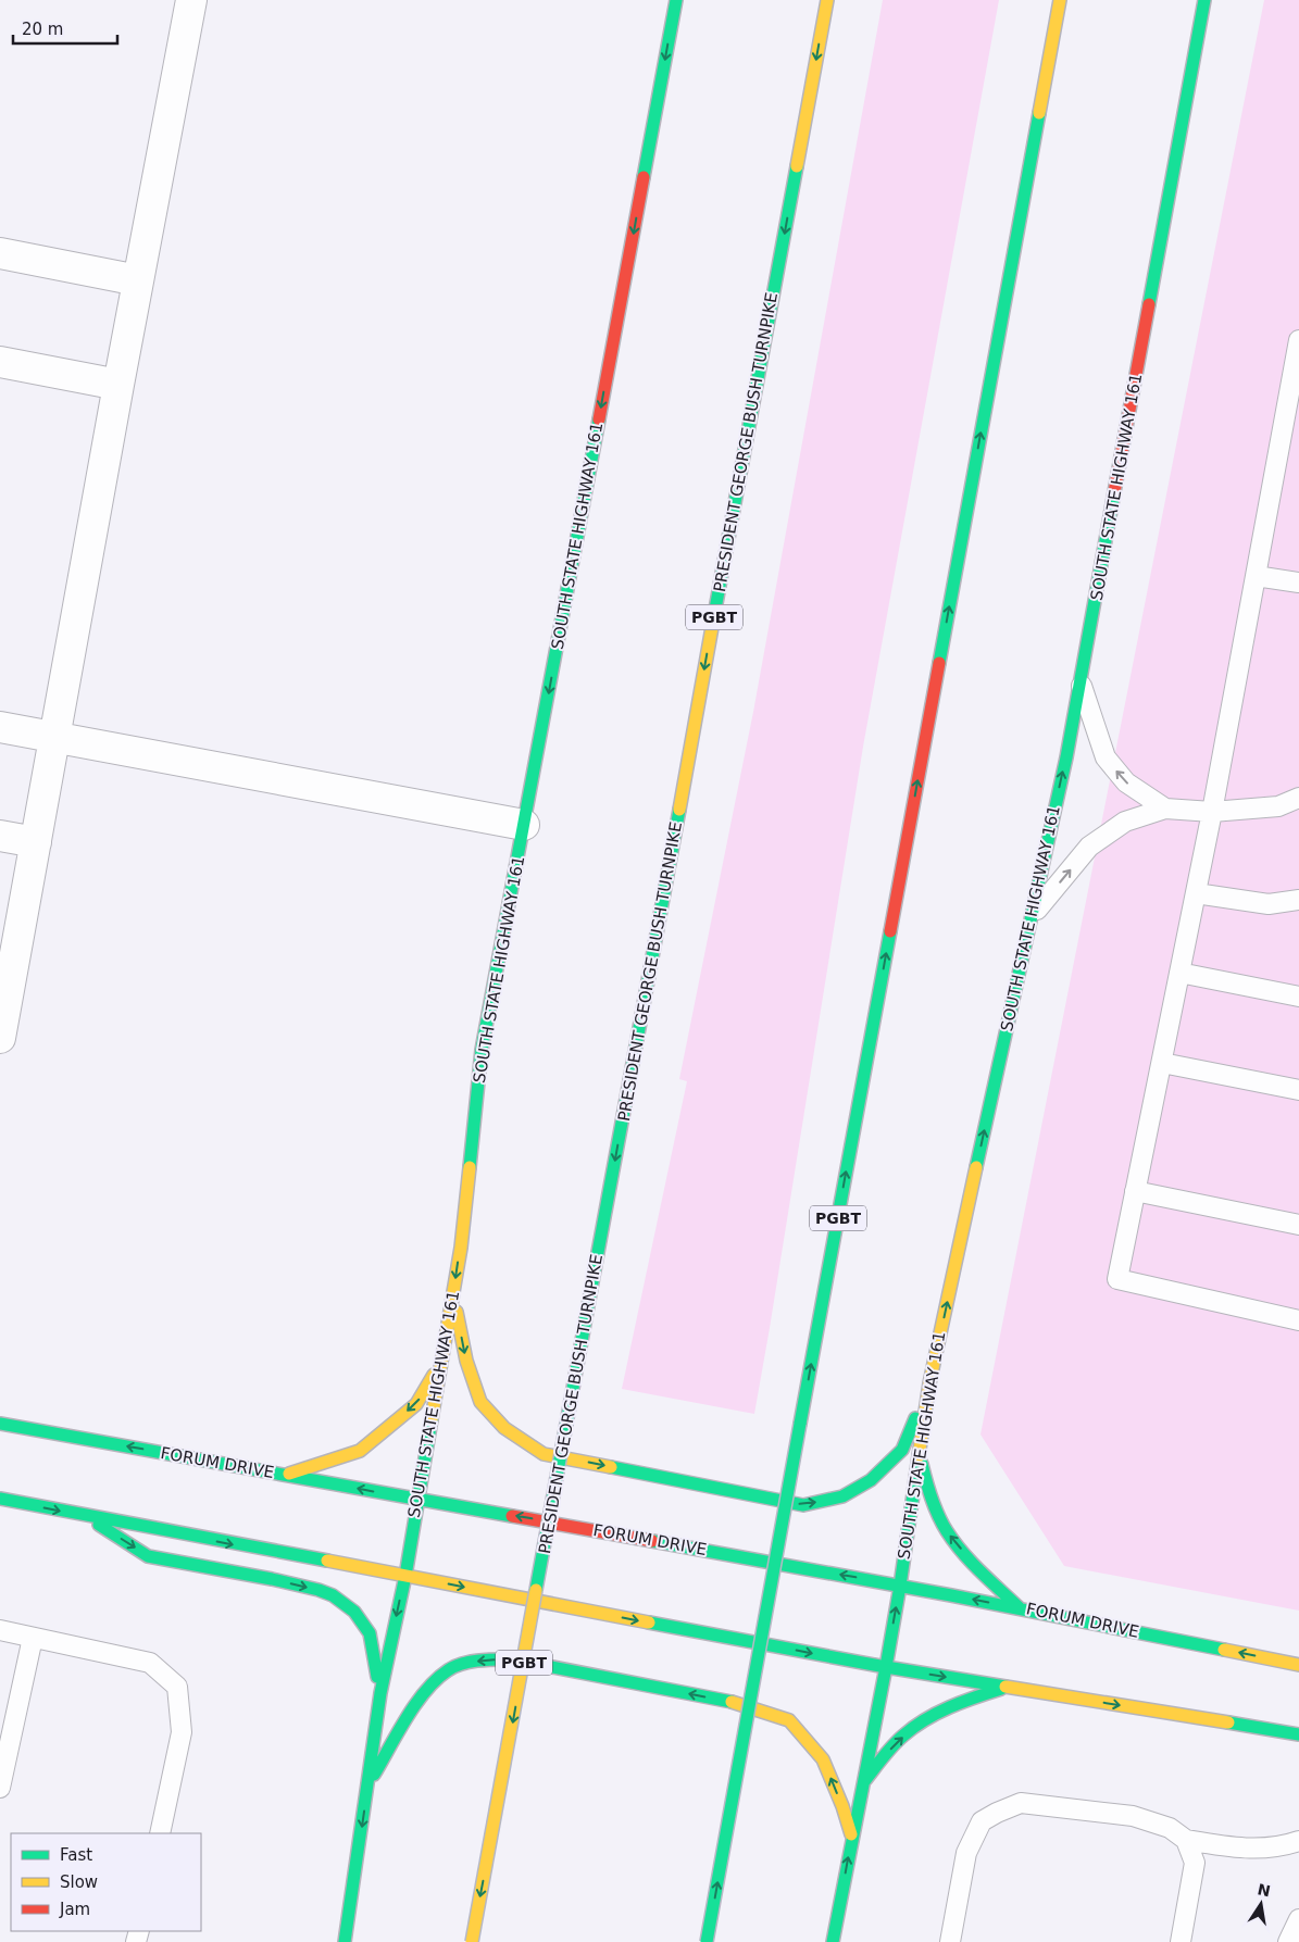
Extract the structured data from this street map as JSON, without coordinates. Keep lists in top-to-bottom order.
{
  "streets": {
    "main road": [
      "PRESIDENT GEORGE BUSH TURNPIKE",
      "SOUTH STATE HIGHWAY 161",
      "PGBT",
      "FORUM DRIVE"
    ]
  },
  "crossings": [
    ["SOUTH STATE HIGHWAY 161", "FORUM DRIVE"]
  ],
  "one_way": ["PRESIDENT GEORGE BUSH TURNPIKE"],
  "legend": ["Fast", "Slow", "Jam"],
  "scale_bar": "20 m",
  "north": "top"
}
